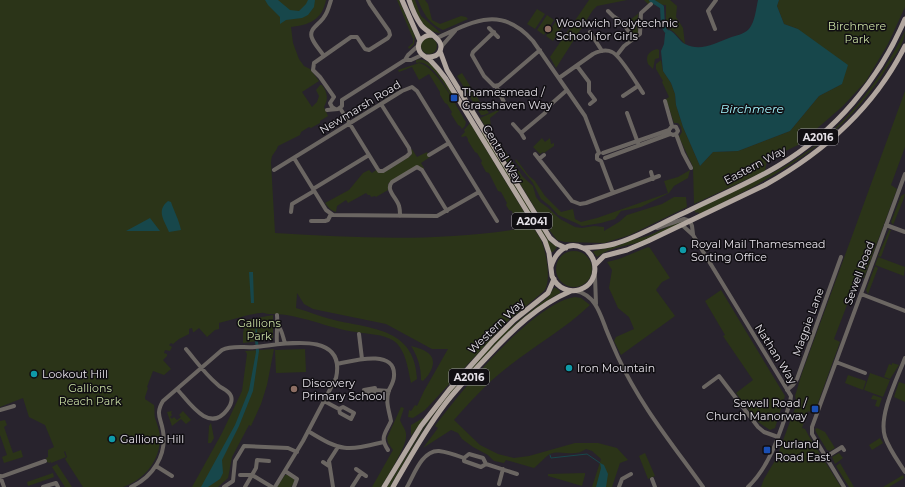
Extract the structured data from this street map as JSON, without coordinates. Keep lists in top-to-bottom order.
{
  "streets": {
    "main road": [
      "A2016",
      "Central Way",
      "Eastern Way",
      "A2041",
      "Western Way"
    ],
    "street": [
      "Newmarsh Road",
      "Sewell Road",
      "Magpie Lane",
      "Nathan Way"
    ]
  },
  "crossings": [
    ["Central Way", "Eastern Way"],
    ["Central Way", "Western Way"],
    ["Eastern Way", "Western Way"],
    ["Eastern Way", "Nathan Way"],
    ["Magpie Lane", "Nathan Way"]
  ],
  "water": ["Birchmere"],
  "parks": ["Birchmere Park", "Gallions Park", "Gallions Reach Park"],
  "places": {
    "other": [
      "Woolwich Polytechnic School for Girls",
      "Royal Mail Thamesmead Sorting Office",
      "Iron Mountain",
      "Lookout Hill",
      "Discovery Primary School",
      "Gallions Hill"
    ],
    "transit": ["Thamesmead / Grasshaven Way", "Sewell Road / Church Manorway", "Purland Road East"]
  }
}
